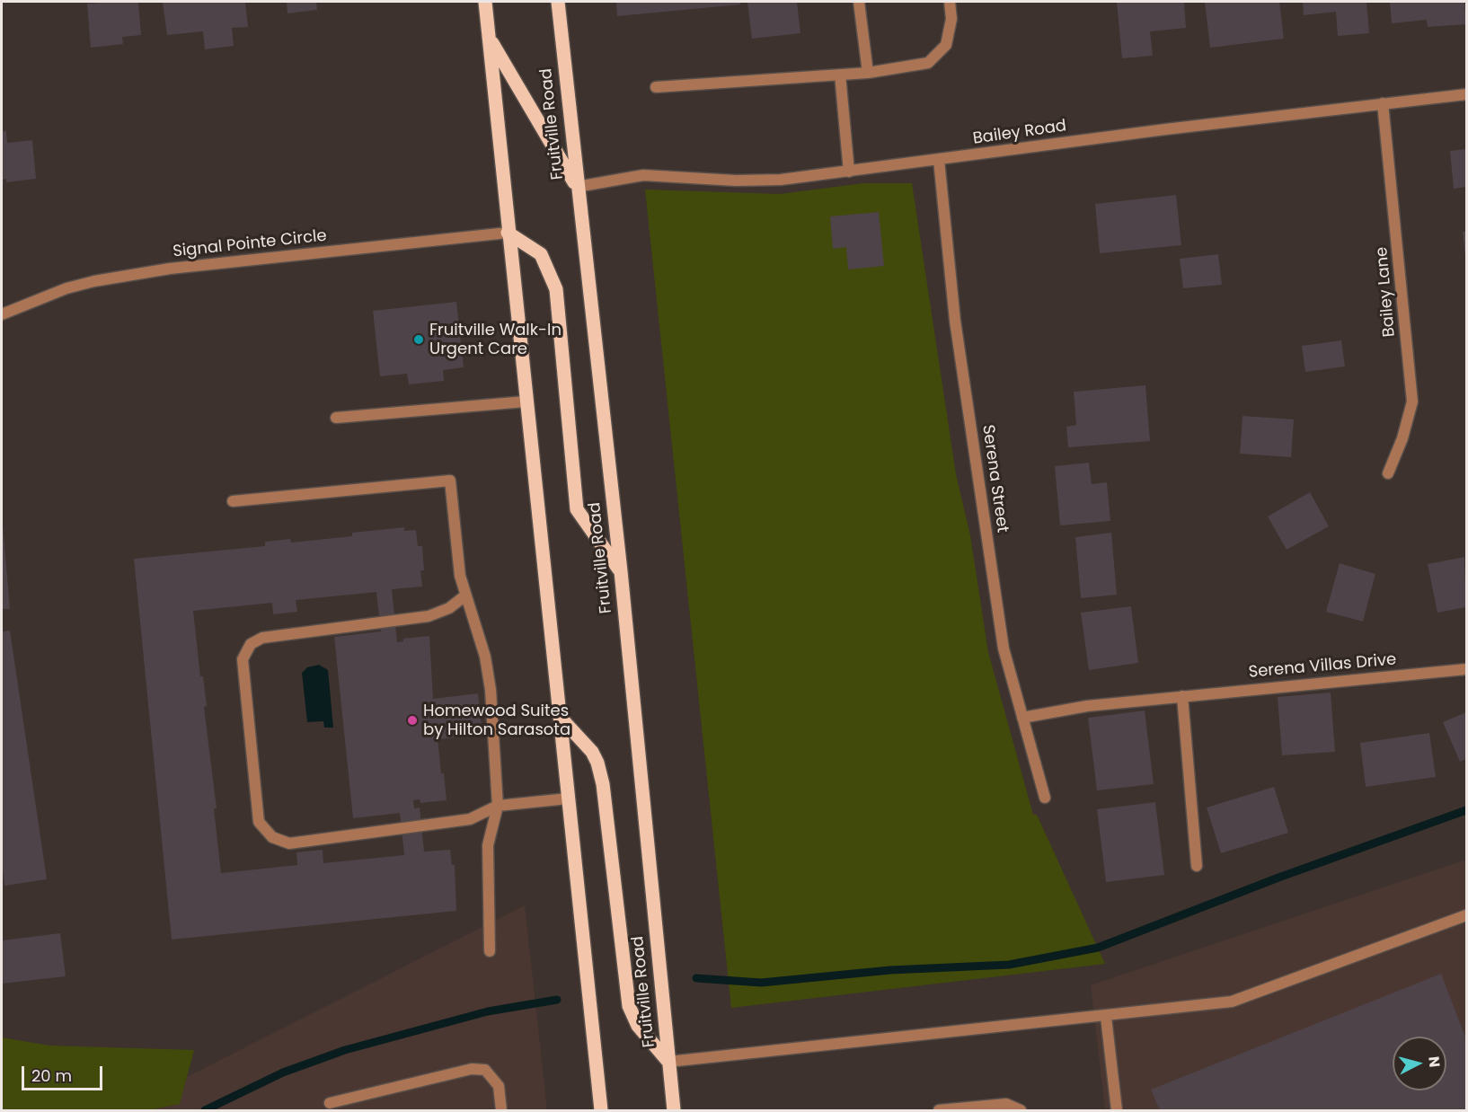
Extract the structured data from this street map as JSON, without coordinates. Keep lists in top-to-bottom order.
{
  "streets": {
    "main road": ["Fruitville Road"],
    "street": [
      "Bailey Road",
      "Signal Pointe Circle",
      "Bailey Lane",
      "Serena Street",
      "Serena Villas Drive"
    ]
  },
  "crossings": [
    ["Fruitville Road", "Bailey Road"],
    ["Bailey Road", "Bailey Lane"],
    ["Bailey Road", "Serena Street"],
    ["Serena Street", "Serena Villas Drive"]
  ],
  "places": ["Fruitville Walk-In Urgent Care", "Homewood Suites by Hilton Sarasota"],
  "scale_bar": "20 m",
  "north": "right"
}
